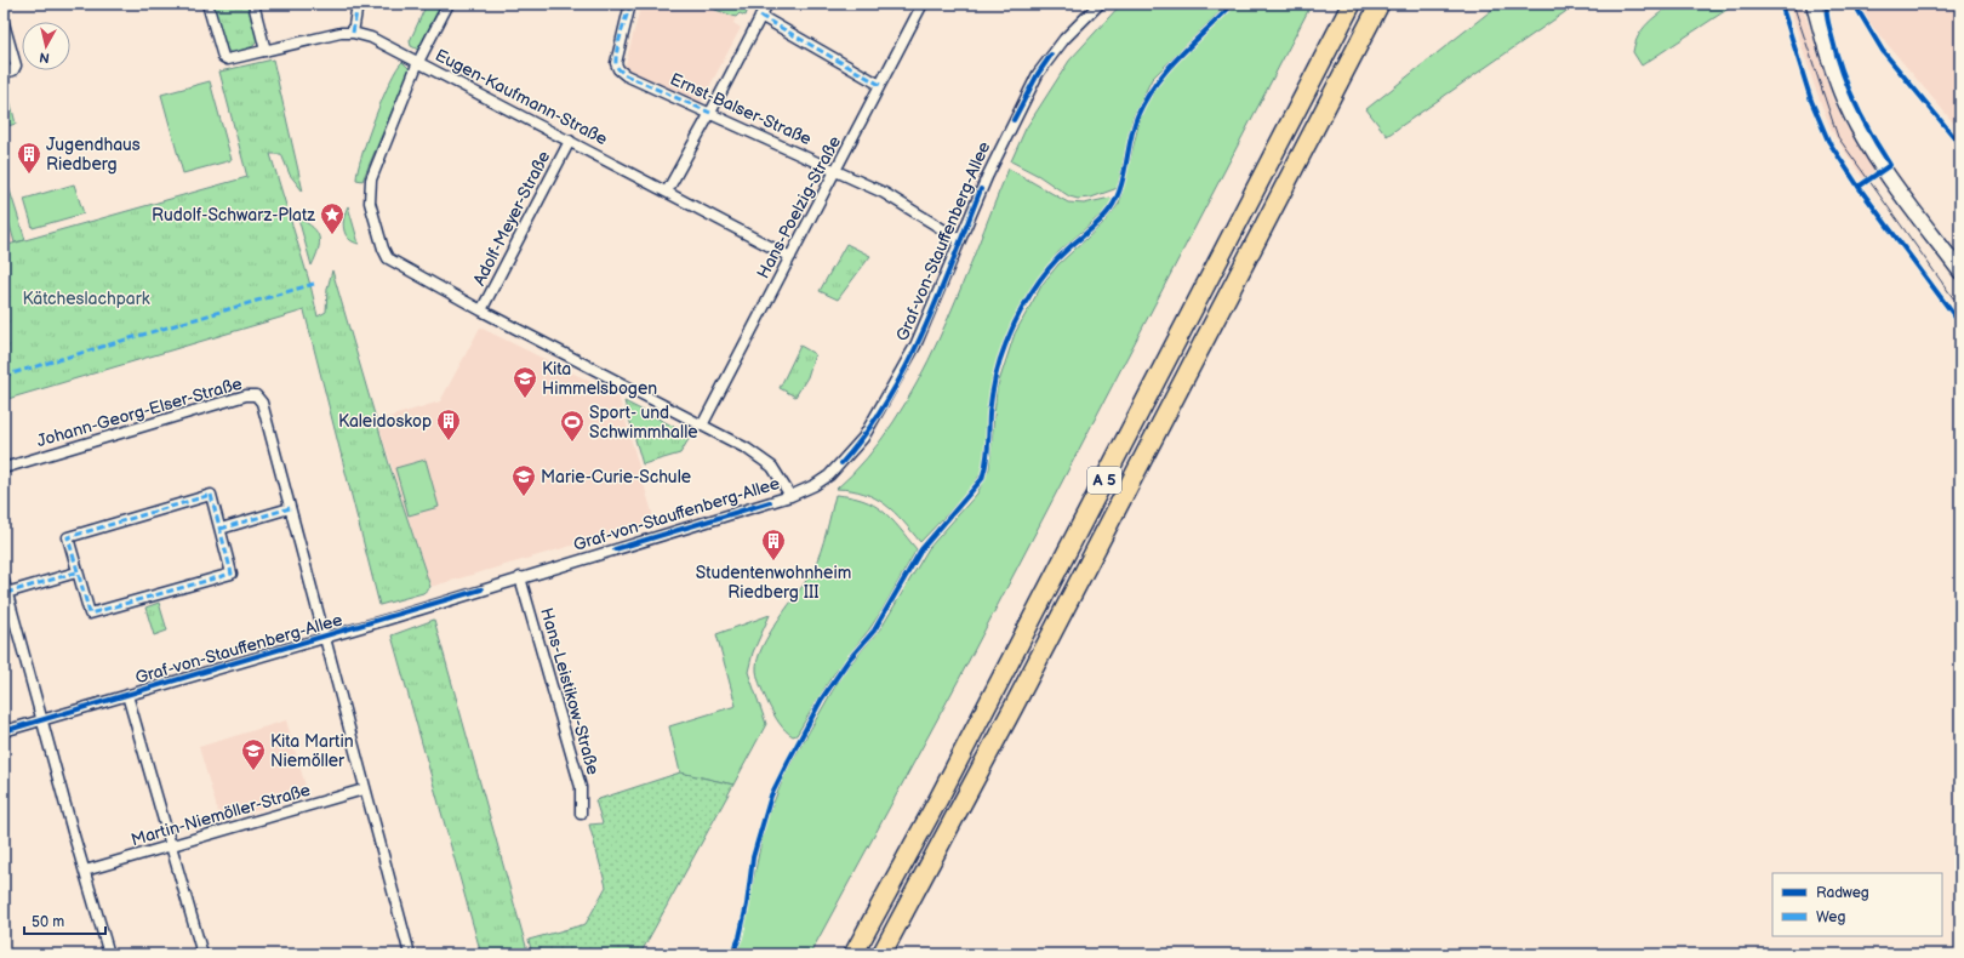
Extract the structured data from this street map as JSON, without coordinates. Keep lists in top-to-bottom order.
{
  "streets": {
    "highway": ["A 5"],
    "street": [
      "Eugen-Kaufmann-Straße",
      "Ernst-Balser-Straße",
      "Hans-Poelzig-Straße",
      "Adolf-Meyer-Straße",
      "Graf-von-Stauffenberg-Allee",
      "Johann-Georg-Elser-Straße",
      "Hans-Leistikow-Straße",
      "Martin-Niemöller-Straße"
    ]
  },
  "crossings": [
    ["Eugen-Kaufmann-Straße", "Hans-Poelzig-Straße"],
    ["Eugen-Kaufmann-Straße", "Adolf-Meyer-Straße"],
    ["Ernst-Balser-Straße", "Hans-Poelzig-Straße"],
    ["Ernst-Balser-Straße", "Graf-von-Stauffenberg-Allee"],
    ["Graf-von-Stauffenberg-Allee", "Hans-Leistikow-Straße"]
  ],
  "parks": ["Kätcheslachpark"],
  "places": {
    "building": ["Jugendhaus Riedberg", "Kaleidoskop", "Studentenwohnheim Riedberg III"],
    "place": ["Rudolf-Schwarz-Platz"],
    "school or university": ["Kita Himmelsbogen", "Marie-Curie-Schule", "Kita Martin Niemöller"],
    "sports": ["Sport- und Schwimmhalle"]
  },
  "legend": ["Radweg", "Weg"],
  "scale_bar": "50 m",
  "north": "bottom"
}
